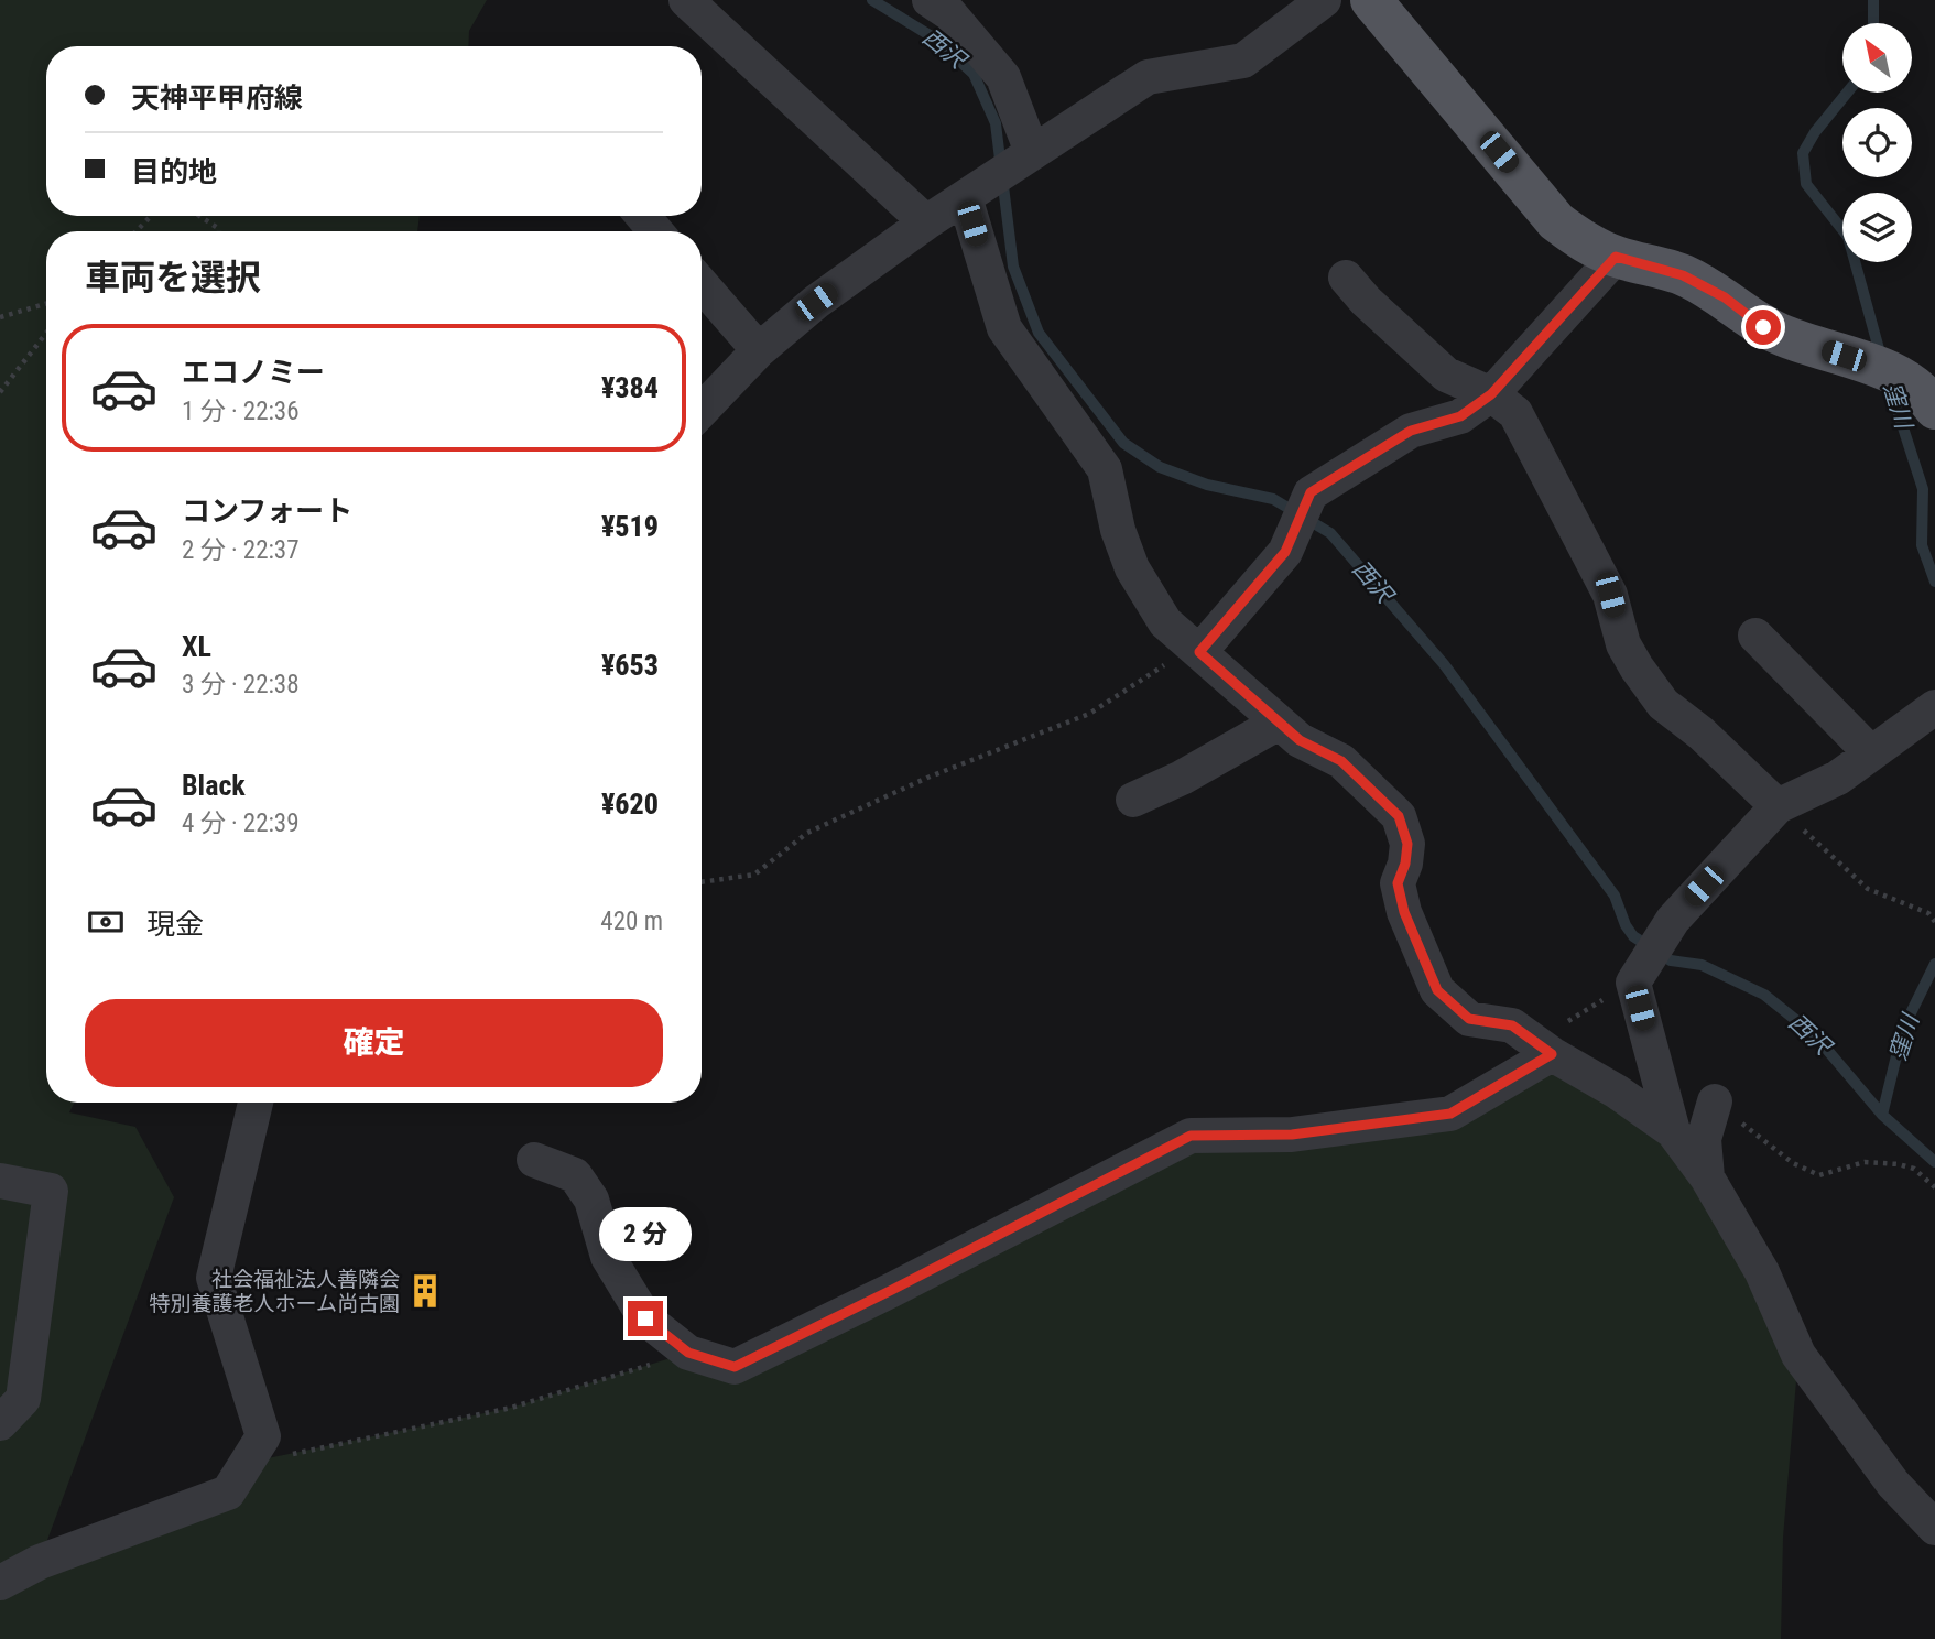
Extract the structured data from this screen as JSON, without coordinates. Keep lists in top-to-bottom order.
{
  "water": ["西沢", "窪川"],
  "places": {
    "building": ["社会福祉法人善隣会 特別養護老人ホーム尚古園"]
  },
  "north": "top left",
  "page": {
    "banner": ["天神平甲府線", "目的地"],
    "heading": "車両を選択",
    "list": [
      {
        "name": "エコノミー",
        "note": "1 分 · 22:36",
        "value": "¥384"
      },
      {
        "name": "コンフォート",
        "note": "2 分 · 22:37",
        "value": "¥519"
      },
      {
        "name": "XL",
        "note": "3 分 · 22:38",
        "value": "¥653"
      },
      {
        "name": "Black",
        "note": "4 分 · 22:39",
        "value": "¥620"
      }
    ],
    "pay": ["現金", "420 m"],
    "buttons": "確定",
    "bubble": "2 分"
  }
}
